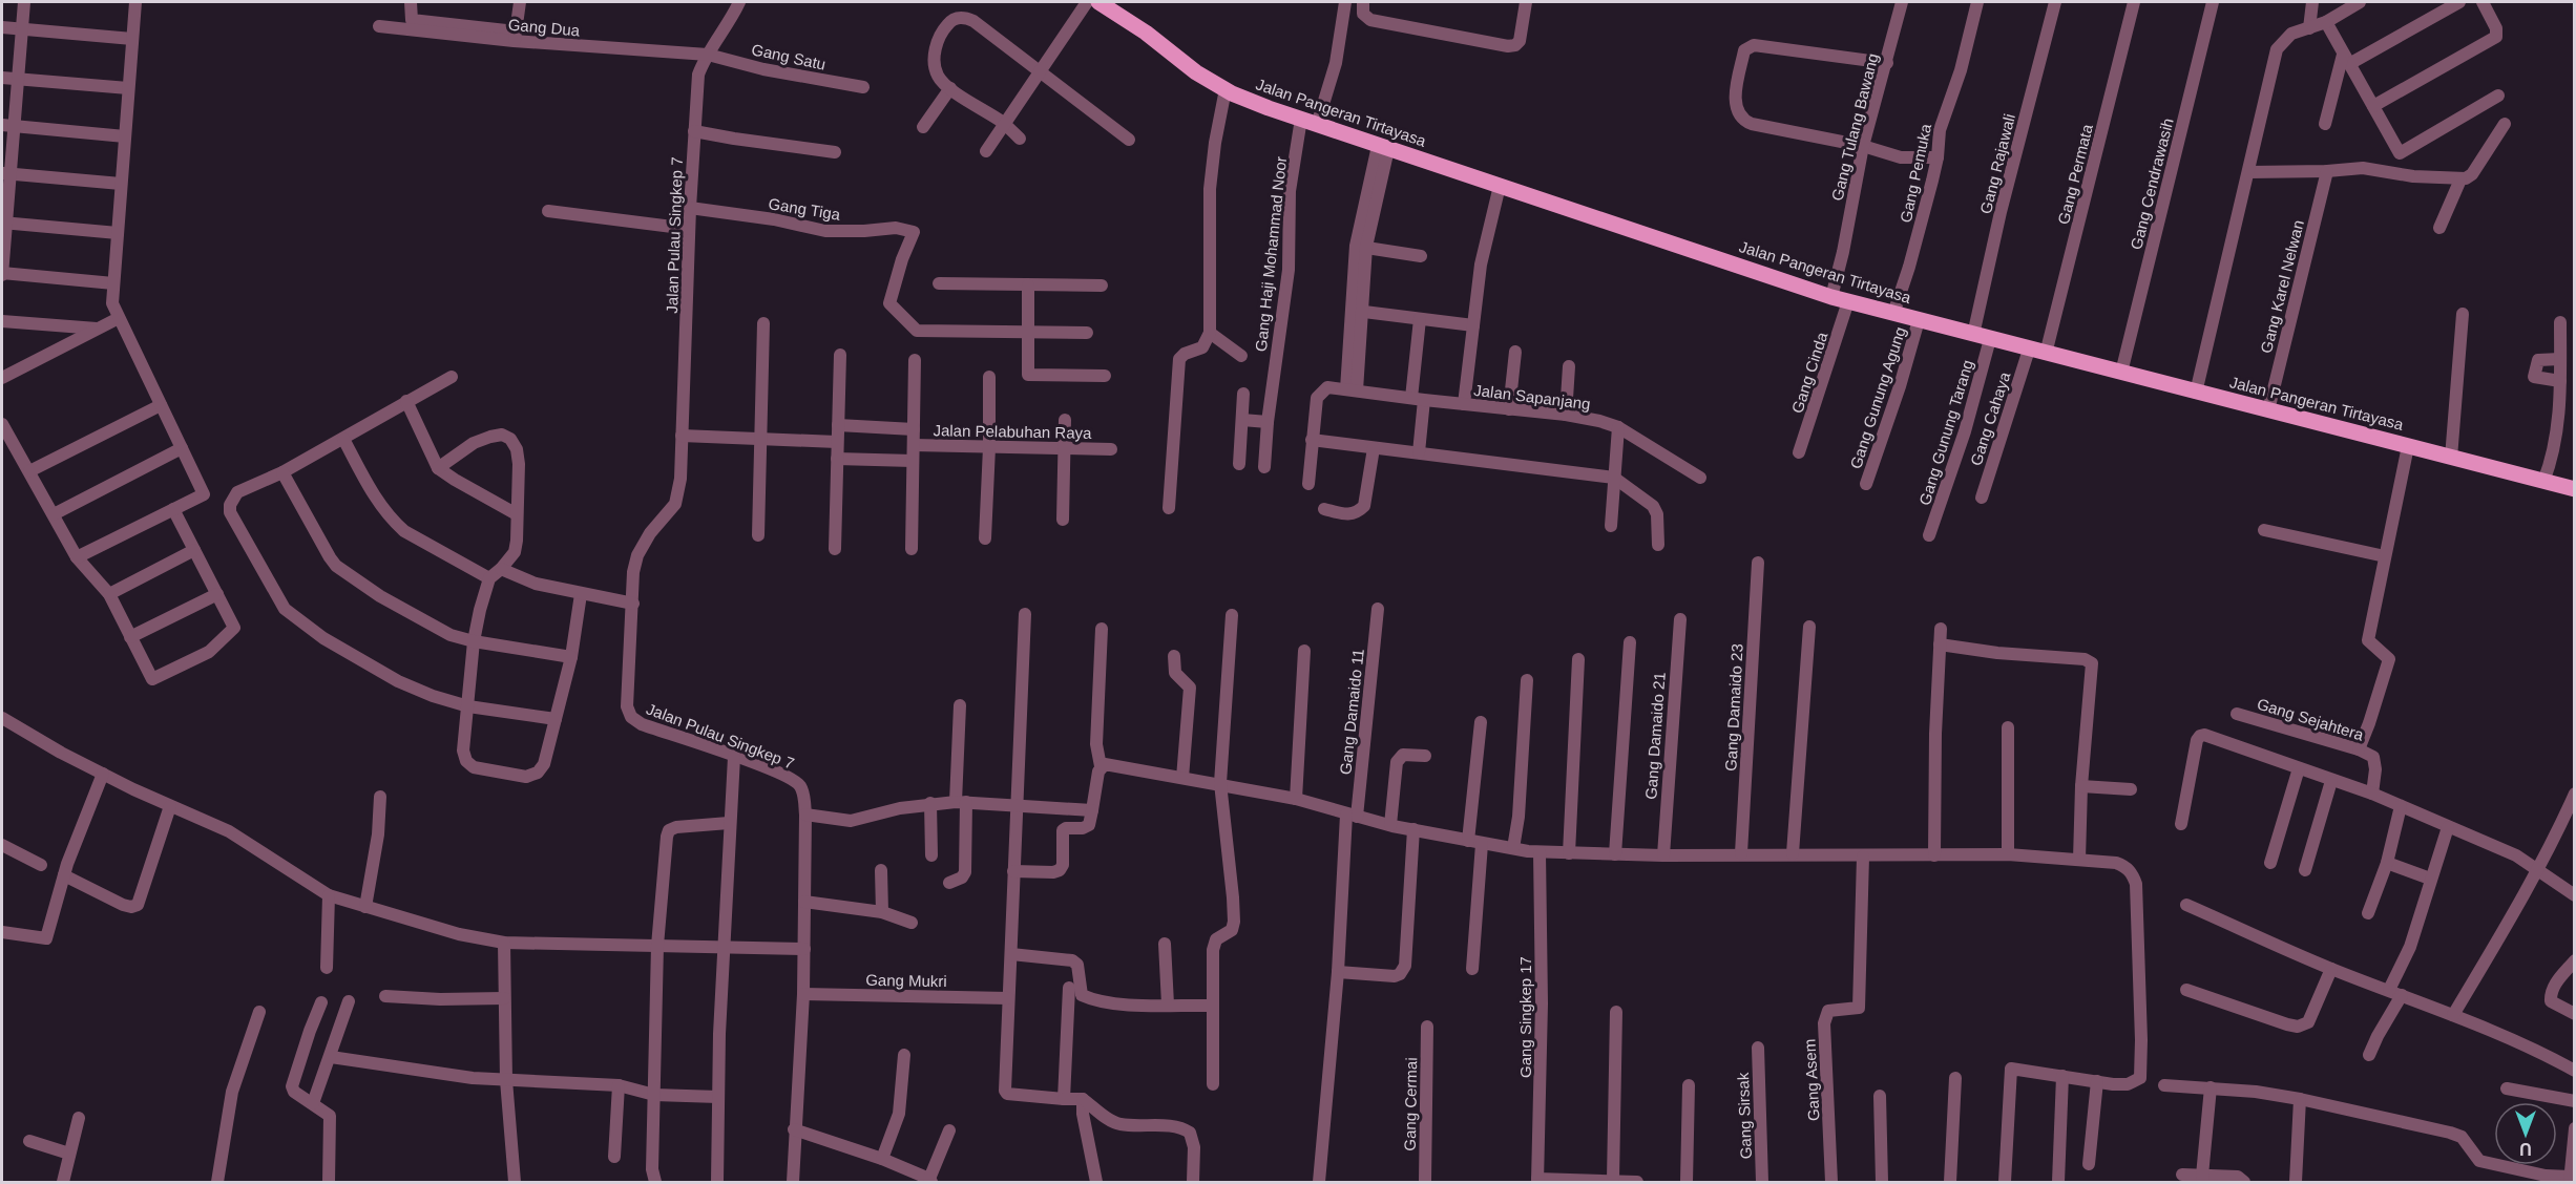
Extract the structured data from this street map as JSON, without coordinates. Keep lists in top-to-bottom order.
{
  "streets": {
    "main road": ["Jalan Pangeran Tirtayasa"],
    "street": [
      "Gang Dua",
      "Gang Satu",
      "Gang Tulang Bawang",
      "Gang Rajawali",
      "Gang Pemuka",
      "Gang Permata",
      "Gang Cendrawasih",
      "Gang Tiga",
      "Jalan Pulau Singkep 7",
      "Gang Haji Mohammad Noor",
      "Gang Karel Nelwan",
      "Gang Cinda",
      "Jalan Sapanjang",
      "Gang Gunung Agung",
      "Gang Cahaya",
      "Jalan Pelabuhan Raya",
      "Gang Gunung Tarang",
      "Gang Damaido 23",
      "Gang Damaido 11",
      "Gang Sejahtera",
      "Gang Damaido 21",
      "Gang Mukri",
      "Gang Singkep 17",
      "Gang Asem",
      "Gang Cermai",
      "Gang Sirsak"
    ]
  },
  "crossings": [
    ["Gang Dua", "Gang Satu"],
    ["Gang Dua", "Jalan Pulau Singkep 7"],
    ["Gang Satu", "Jalan Pulau Singkep 7"],
    ["Jalan Pangeran Tirtayasa", "Gang Tulang Bawang"],
    ["Jalan Pangeran Tirtayasa", "Gang Rajawali"],
    ["Jalan Pangeran Tirtayasa", "Gang Pemuka"],
    ["Jalan Pangeran Tirtayasa", "Gang Permata"],
    ["Jalan Pangeran Tirtayasa", "Gang Cendrawasih"],
    ["Jalan Pangeran Tirtayasa", "Gang Haji Mohammad Noor"],
    ["Jalan Pangeran Tirtayasa", "Gang Karel Nelwan"],
    ["Jalan Pangeran Tirtayasa", "Gang Cinda"],
    ["Jalan Pangeran Tirtayasa", "Gang Gunung Agung"],
    ["Jalan Pangeran Tirtayasa", "Gang Cahaya"],
    ["Jalan Pangeran Tirtayasa", "Gang Gunung Tarang"],
    ["Gang Tiga", "Jalan Pulau Singkep 7"],
    ["Jalan Pulau Singkep 7", "Gang Mukri"]
  ],
  "north": "bottom"
}
